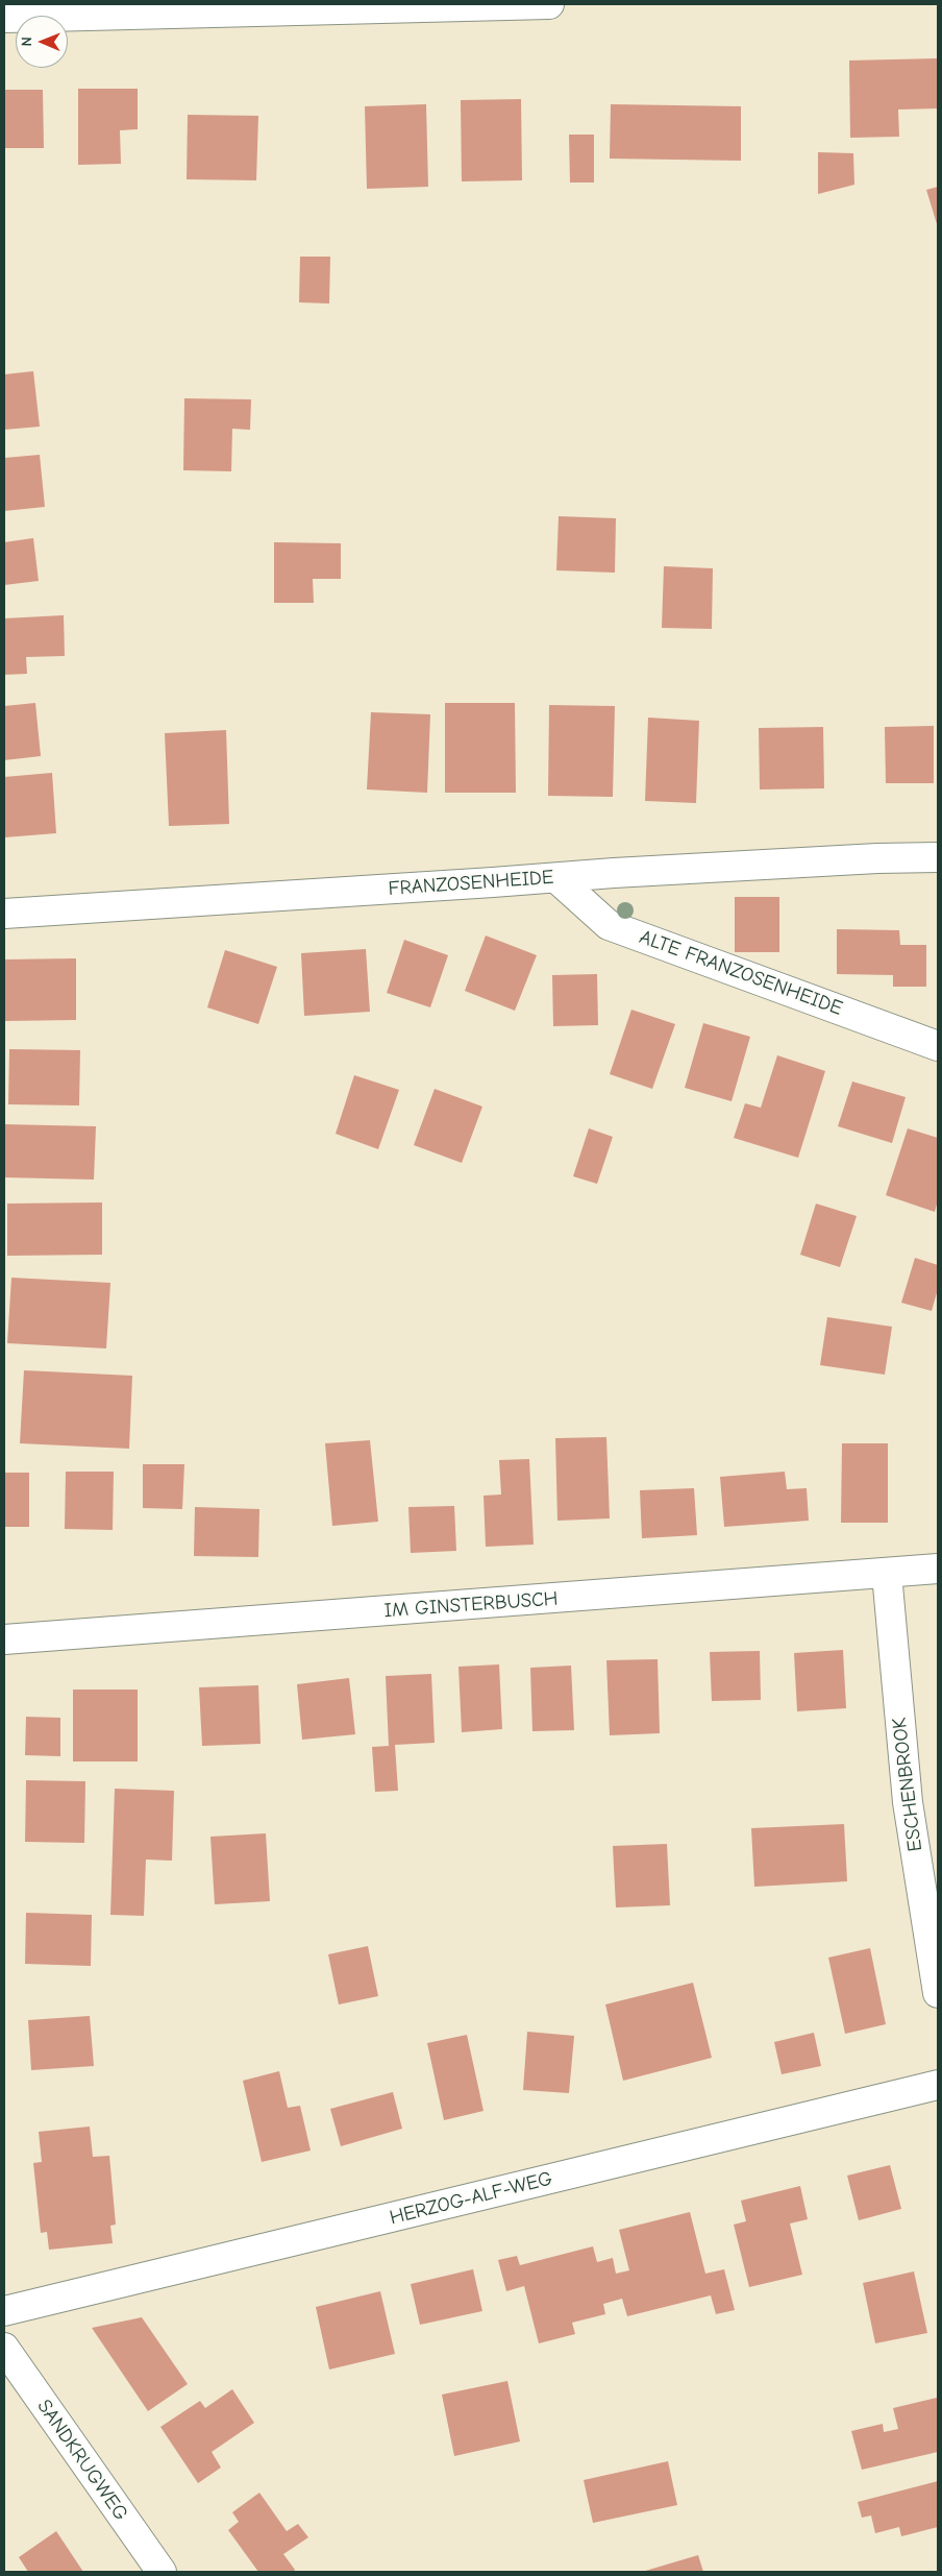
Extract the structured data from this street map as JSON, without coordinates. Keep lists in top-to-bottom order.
{
  "streets": {
    "street": [
      "FRANZOSENHEIDE",
      "ALTE FRANZOSENHEIDE",
      "IM GINSTERBUSCH",
      "ESCHENBROOK",
      "HERZOG-ALF-WEG",
      "SANDKRUGWEG"
    ]
  },
  "crossings": [
    ["FRANZOSENHEIDE", "ALTE FRANZOSENHEIDE"],
    ["IM GINSTERBUSCH", "ESCHENBROOK"]
  ],
  "north": "left"
}
